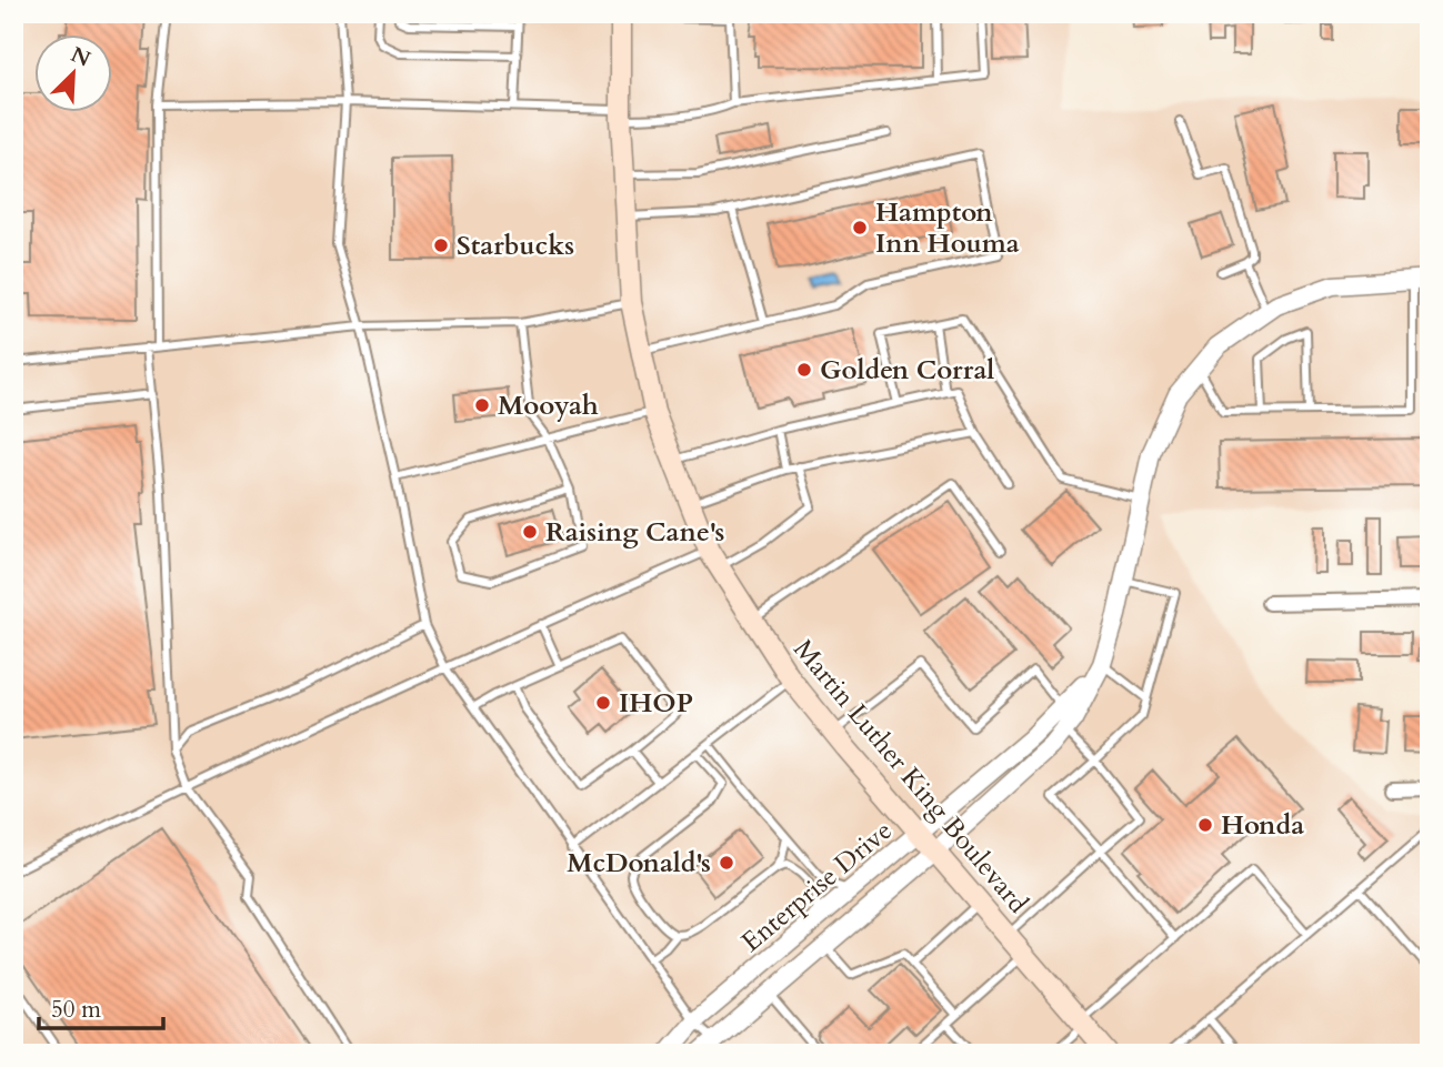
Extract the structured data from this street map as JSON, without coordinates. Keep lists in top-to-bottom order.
{
  "streets": {
    "main road": ["Martin Luther King Boulevard"],
    "street": ["Enterprise Drive"]
  },
  "crossings": [
    ["Martin Luther King Boulevard", "Enterprise Drive"]
  ],
  "places": [
    "Hampton Inn Houma",
    "Starbucks",
    "Golden Corral",
    "Mooyah",
    "Raising Cane's",
    "IHOP",
    "Honda",
    "McDonald's"
  ],
  "scale_bar": "50 m",
  "north": "top right"
}
